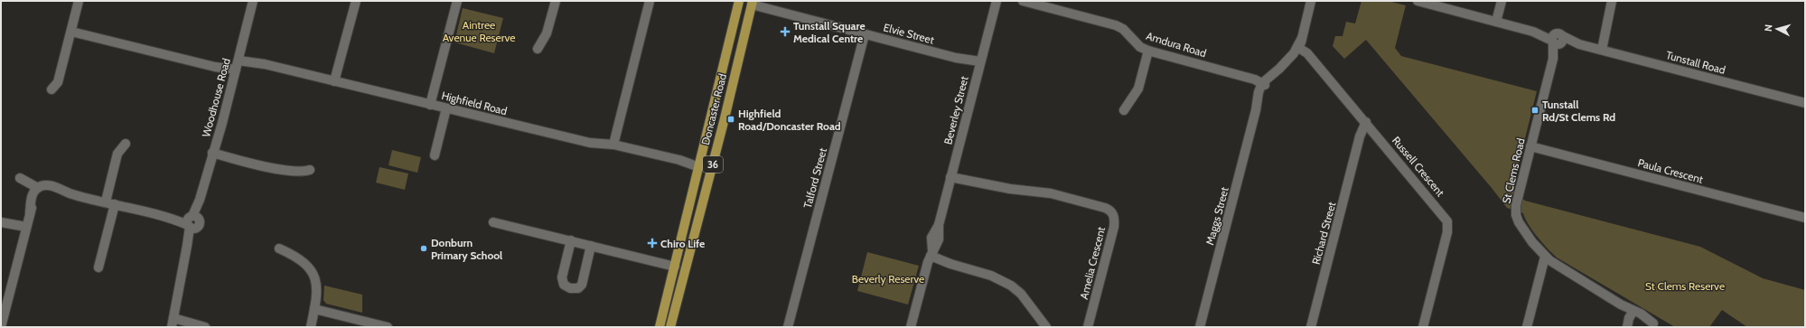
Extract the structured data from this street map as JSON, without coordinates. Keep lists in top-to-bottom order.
{
  "streets": {
    "main road": ["Doncaster Road", "36"],
    "street": [
      "Elvie Street",
      "Amdura Road",
      "Tunstall Road",
      "Woodhouse Road",
      "Highfield Road",
      "Beverley Street",
      "Russell Crescent",
      "St Clems Road",
      "Paula Crescent",
      "Talford Street",
      "Maggs Street",
      "Richard Street",
      "Amelia Crescent"
    ]
  },
  "crossings": [
    ["Elvie Street", "Doncaster Road"],
    ["Elvie Street", "Beverley Street"],
    ["Elvie Street", "Talford Street"],
    ["Amdura Road", "Maggs Street"],
    ["Tunstall Road", "St Clems Road"],
    ["Woodhouse Road", "Highfield Road"],
    ["Highfield Road", "Doncaster Road"],
    ["Beverley Street", "Amelia Crescent"],
    ["Russell Crescent", "Richard Street"],
    ["St Clems Road", "Paula Crescent"]
  ],
  "parks": ["Aintree Avenue Reserve", "Beverly Reserve", "St Clems Reserve"],
  "places": {
    "health": ["Tunstall Square Medical Centre", "Chiro Life"],
    "transit": ["Tunstall Rd/St Clems Rd", "Highfield Road/Doncaster Road"],
    "other": ["Donburn Primary School"]
  },
  "north": "left"
}
